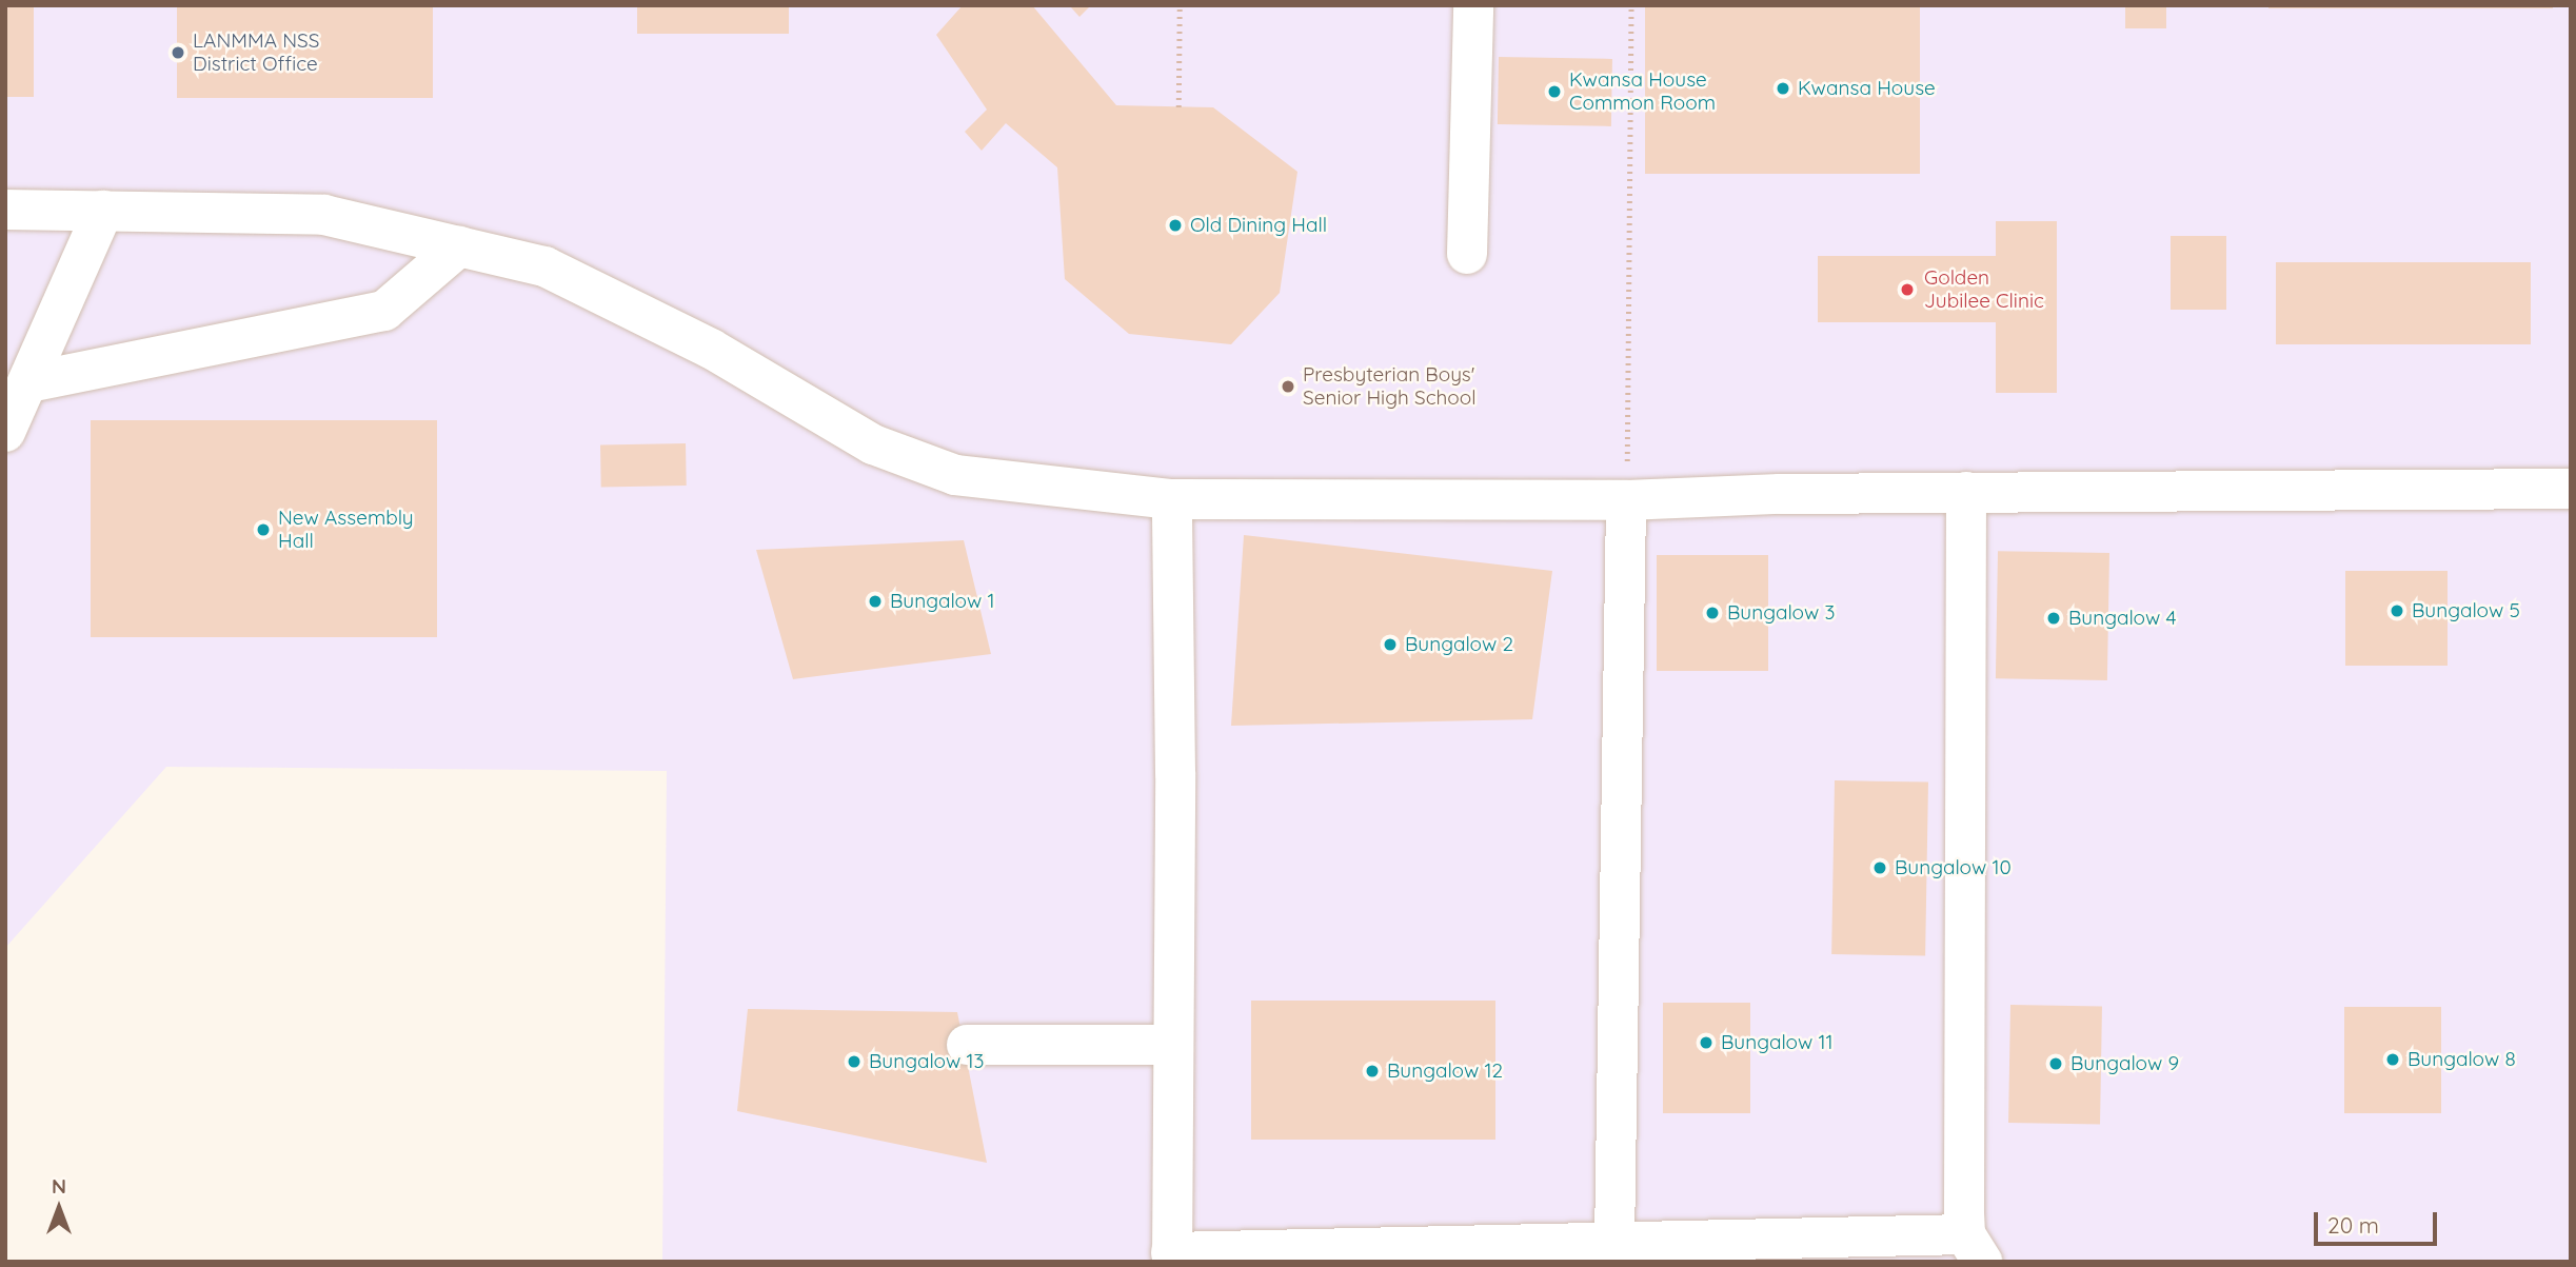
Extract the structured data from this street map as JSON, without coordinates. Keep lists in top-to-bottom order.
{
  "places": [
    "LANMMA NSS District Office",
    "Kwansa House",
    "Kwansa House Common Room",
    "Old Dining Hall",
    "Golden Jubilee Clinic",
    "Presbyterian Boys' Senior High School",
    "New Assembly Hall",
    "Bungalow 1",
    "Bungalow 5",
    "Bungalow 3",
    "Bungalow 4",
    "Bungalow 2",
    "Bungalow 10",
    "Bungalow 11",
    "Bungalow 8",
    "Bungalow 13",
    "Bungalow 9",
    "Bungalow 12"
  ],
  "scale_bar": "20 m",
  "north": "top"
}
